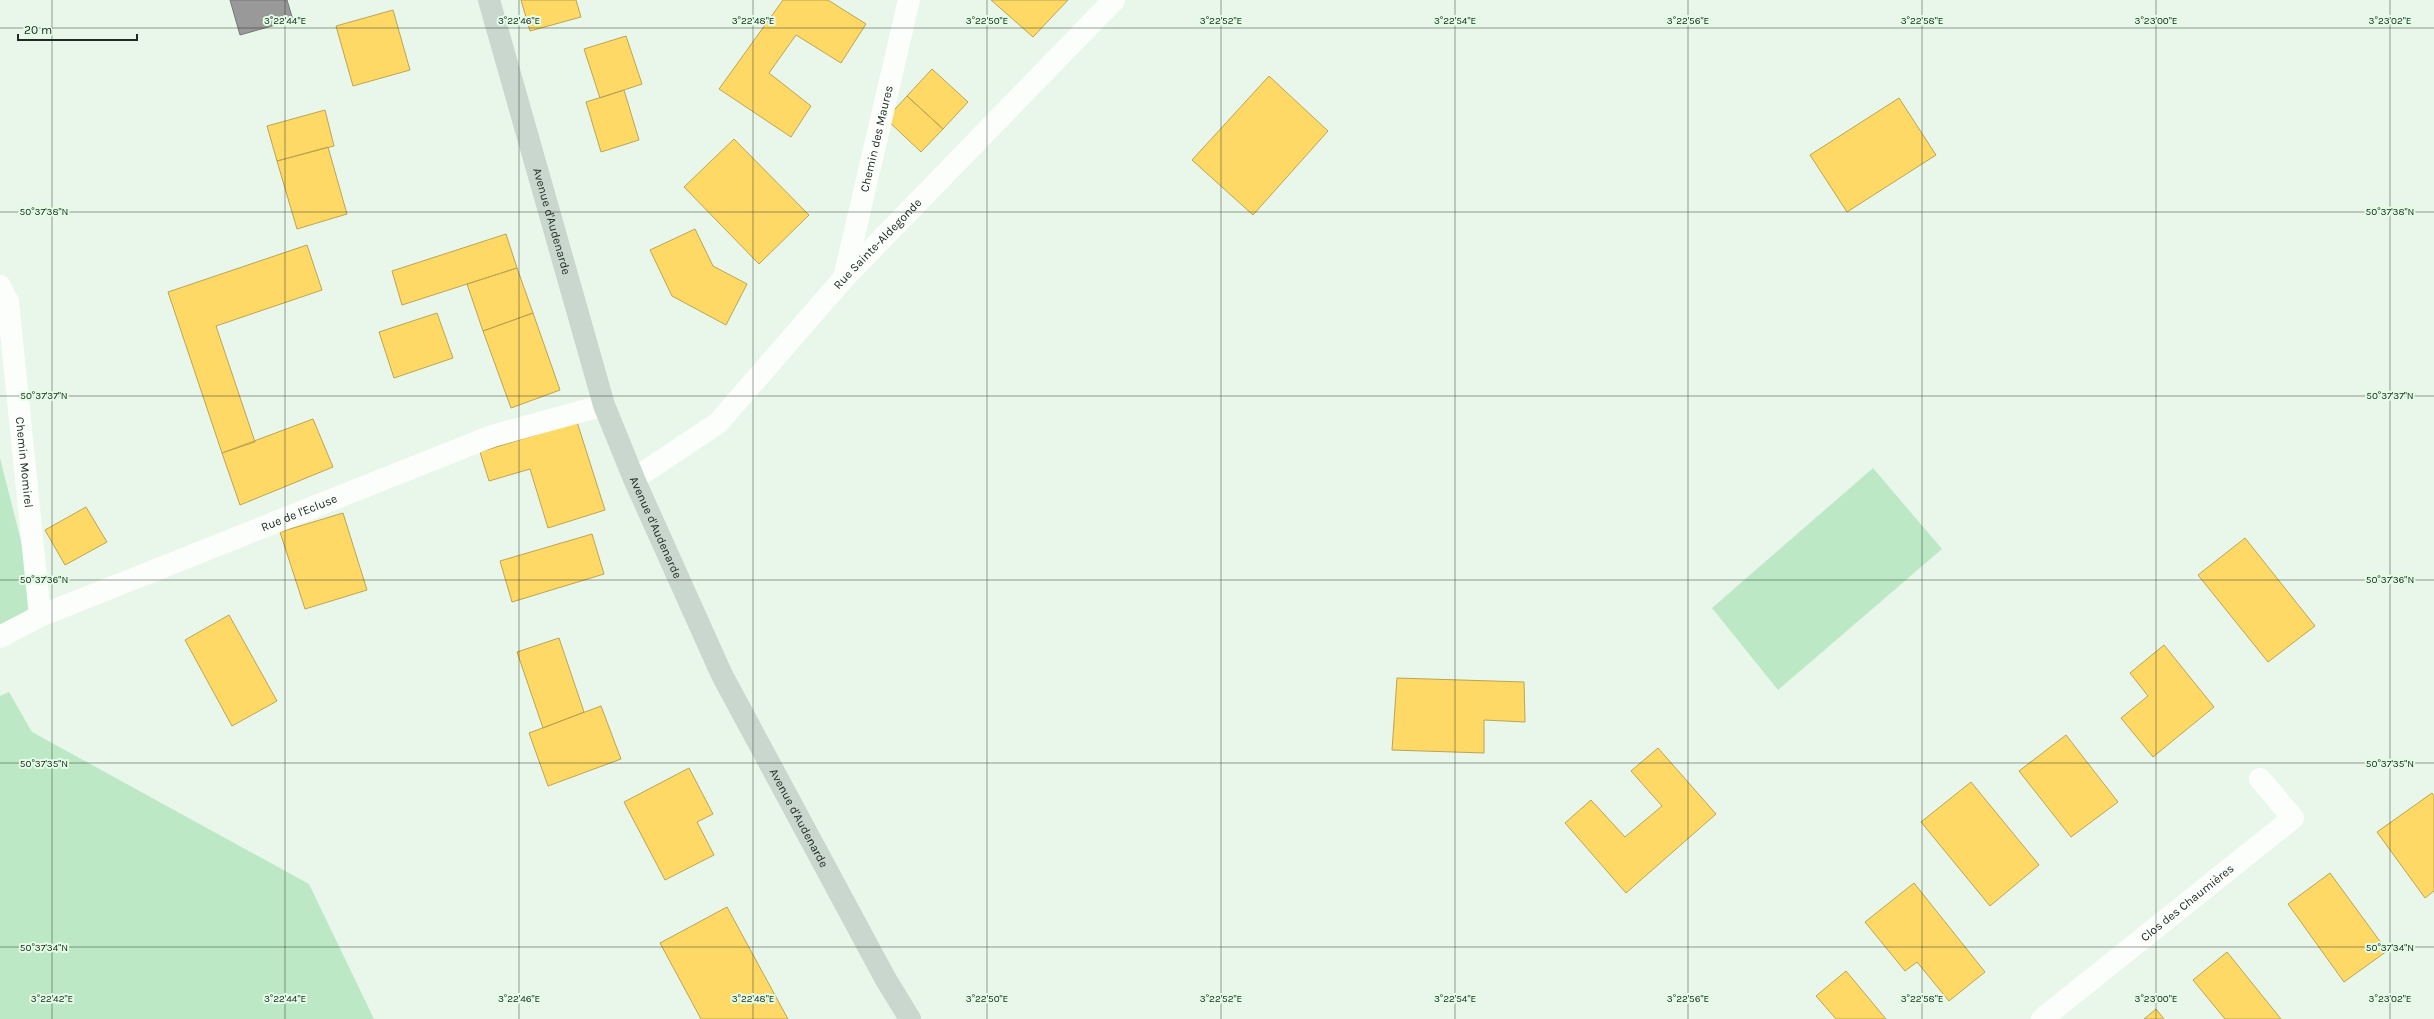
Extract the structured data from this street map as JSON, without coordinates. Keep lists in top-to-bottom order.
{
  "streets": {
    "main road": ["Avenue d'Audenarde"],
    "street": [
      "Chemin des Maures",
      "Rue Sainte-Aldegonde",
      "Chemin Momirel",
      "Rue de l'Ecluse",
      "Clos des Chaumières"
    ]
  },
  "crossings": [
    ["Chemin des Maures", "Rue Sainte-Aldegonde"],
    ["Avenue d'Audenarde", "Rue Sainte-Aldegonde"],
    ["Avenue d'Audenarde", "Rue de l'Ecluse"],
    ["Chemin Momirel", "Rue de l'Ecluse"]
  ],
  "scale_bar": "20 m",
  "coordinates": [
    "3°22'44\"E",
    "3°22'46\"E",
    "3°22'48\"E",
    "3°22'50\"E",
    "3°22'52\"E",
    "3°22'54\"E",
    "3°22'56\"E",
    "3°22'58\"E",
    "3°23'00\"E",
    "3°23'02\"E",
    "50°37'38\"N",
    "50°37'37\"N",
    "50°37'36\"N",
    "50°37'35\"N",
    "50°37'34\"N",
    "3°22'42\"E"
  ]
}
